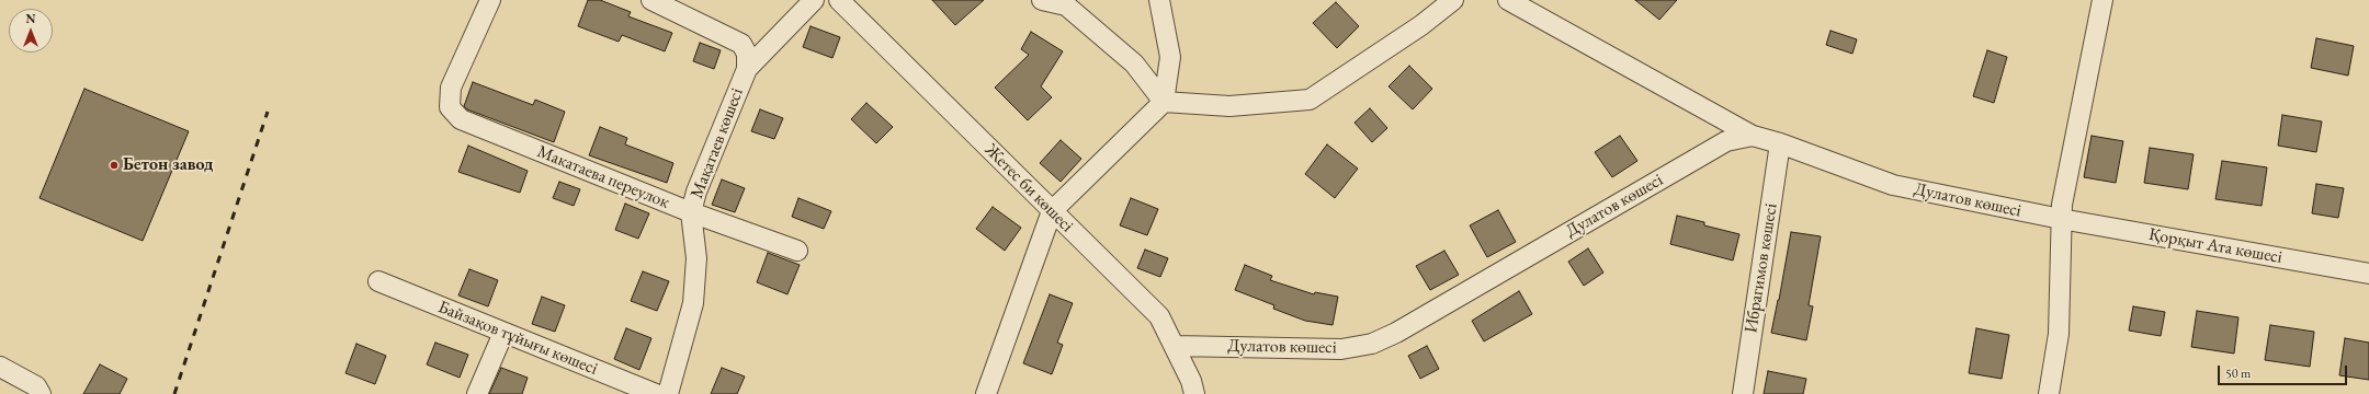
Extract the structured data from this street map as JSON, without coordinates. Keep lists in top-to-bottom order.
{
  "streets": {
    "street": [
      "Мақатаев көшесі",
      "Макатаева переулок",
      "Жетес би көшесі",
      "Дулатов көшесі",
      "Қорқыт Ата көшесі",
      "Ибрагимов көшесі",
      "Байзақов тұйығы көшесі"
    ]
  },
  "crossings": [
    ["Мақатаев көшесі", "Макатаева переулок"],
    ["Жетес би көшесі", "Дулатов көшесі"],
    ["Дулатов көшесі", "Қорқыт Ата көшесі"],
    ["Дулатов көшесі", "Ибрагимов көшесі"]
  ],
  "places": ["Бетон завод"],
  "scale_bar": "50 m",
  "north": "top"
}
